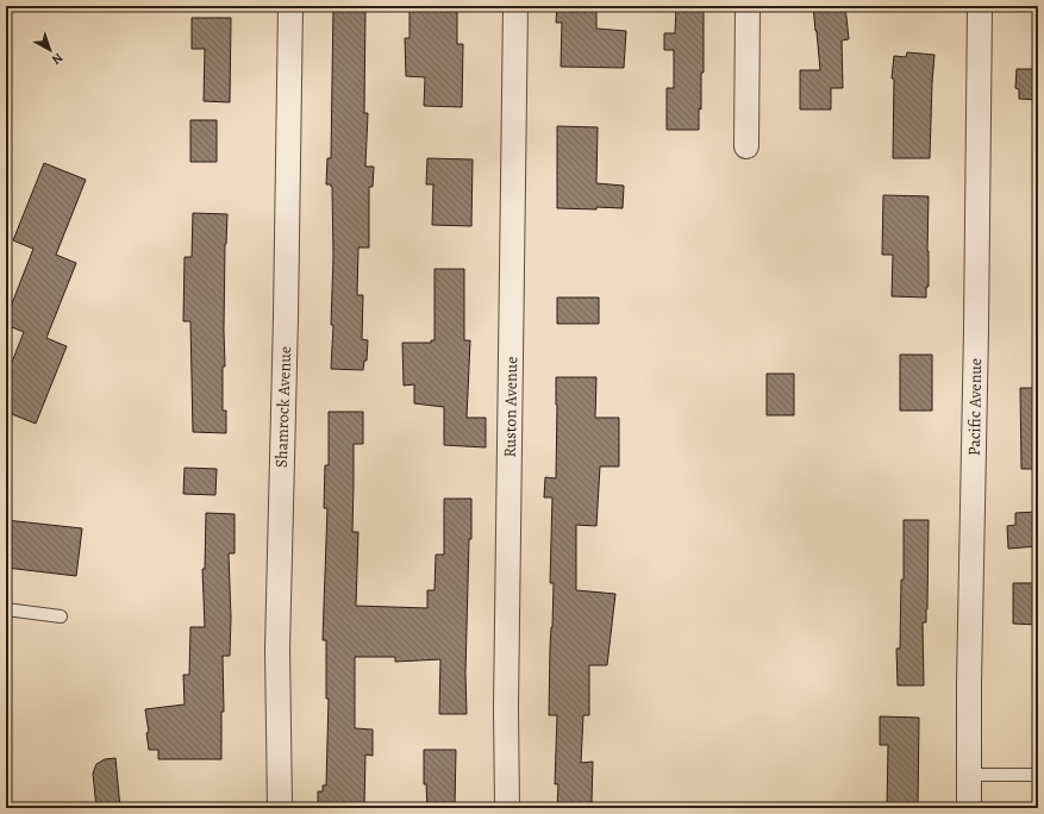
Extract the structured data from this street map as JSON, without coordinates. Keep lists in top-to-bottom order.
{
  "streets": {
    "street": ["Shamrock Avenue", "Ruston Avenue", "Pacific Avenue"]
  },
  "north": "bottom right"
}
